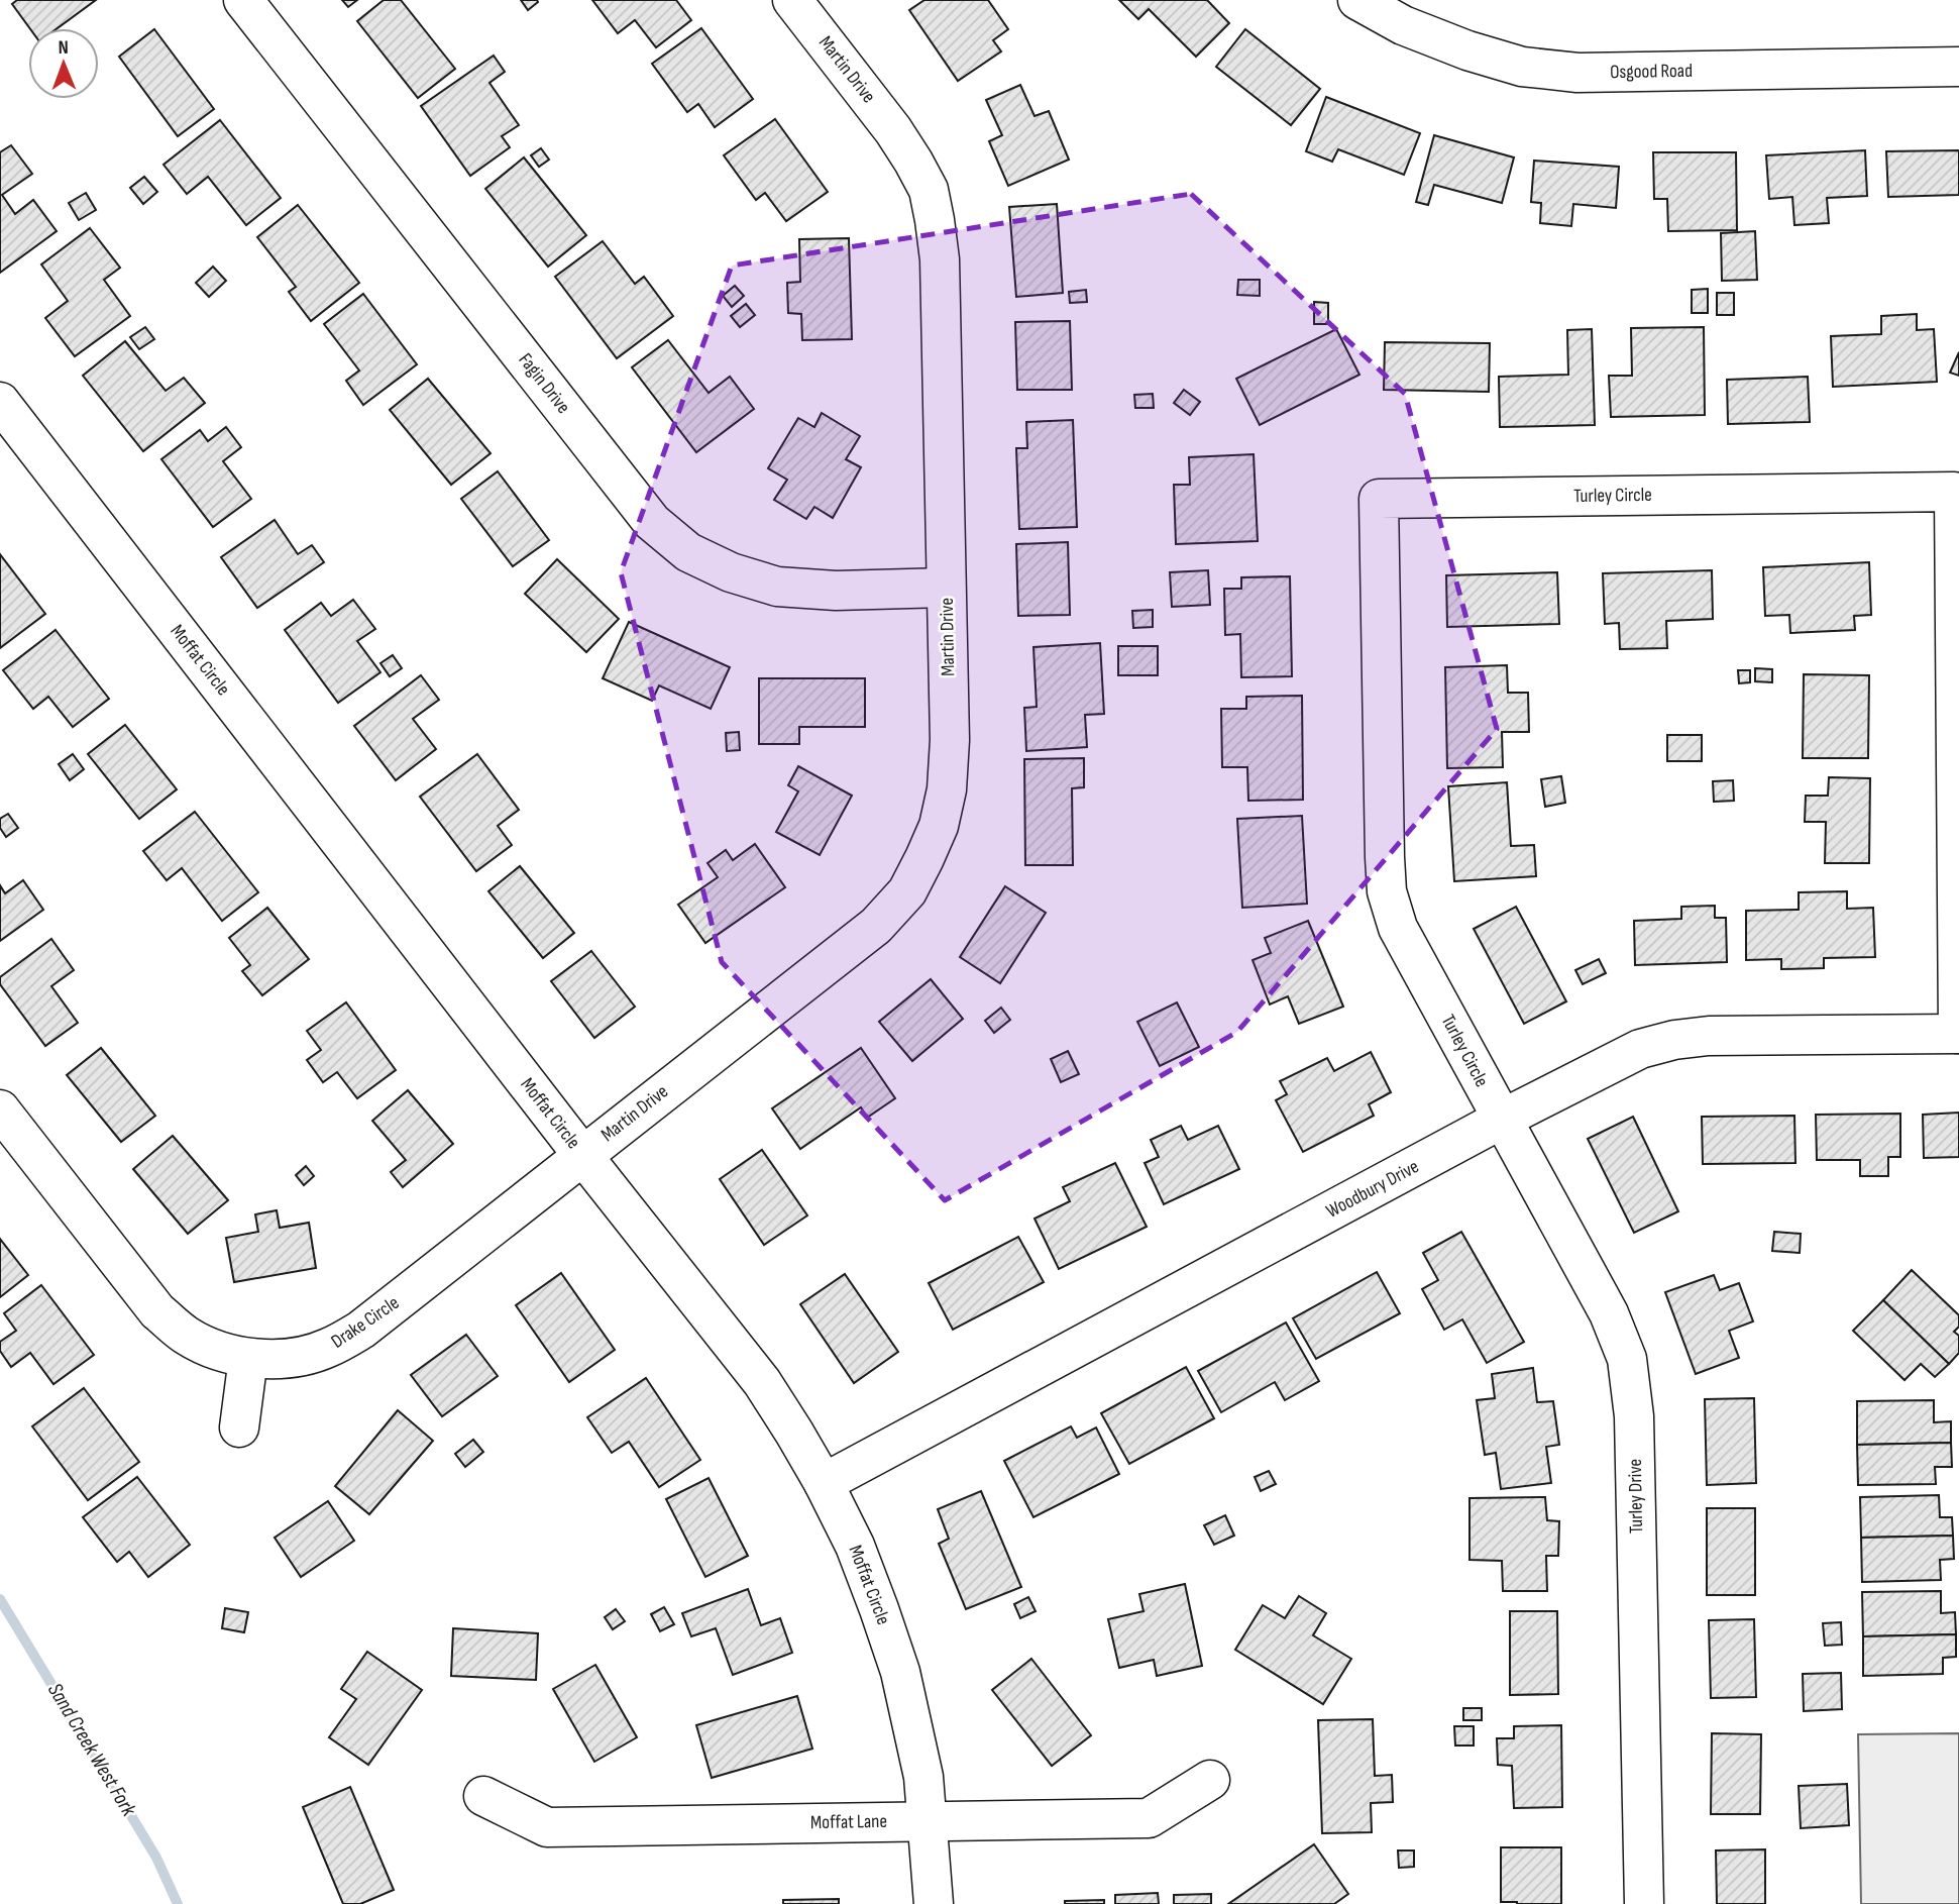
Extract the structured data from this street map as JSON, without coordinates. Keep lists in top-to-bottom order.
{
  "streets": {
    "street": [
      "Martin Drive",
      "Osgood Road",
      "Fagin Drive",
      "Turley Circle",
      "Moffat Circle",
      "Woodbury Drive",
      "Drake Circle",
      "Turley Drive",
      "Moffat Lane"
    ]
  },
  "crossings": [
    ["Martin Drive", "Fagin Drive"],
    ["Martin Drive", "Moffat Circle"],
    ["Martin Drive", "Drake Circle"],
    ["Turley Circle", "Woodbury Drive"],
    ["Turley Circle", "Turley Drive"],
    ["Moffat Circle", "Woodbury Drive"],
    ["Moffat Circle", "Drake Circle"],
    ["Moffat Circle", "Moffat Lane"],
    ["Woodbury Drive", "Turley Drive"]
  ],
  "water": ["Sand Creek West Fork"],
  "north": "top"
}
